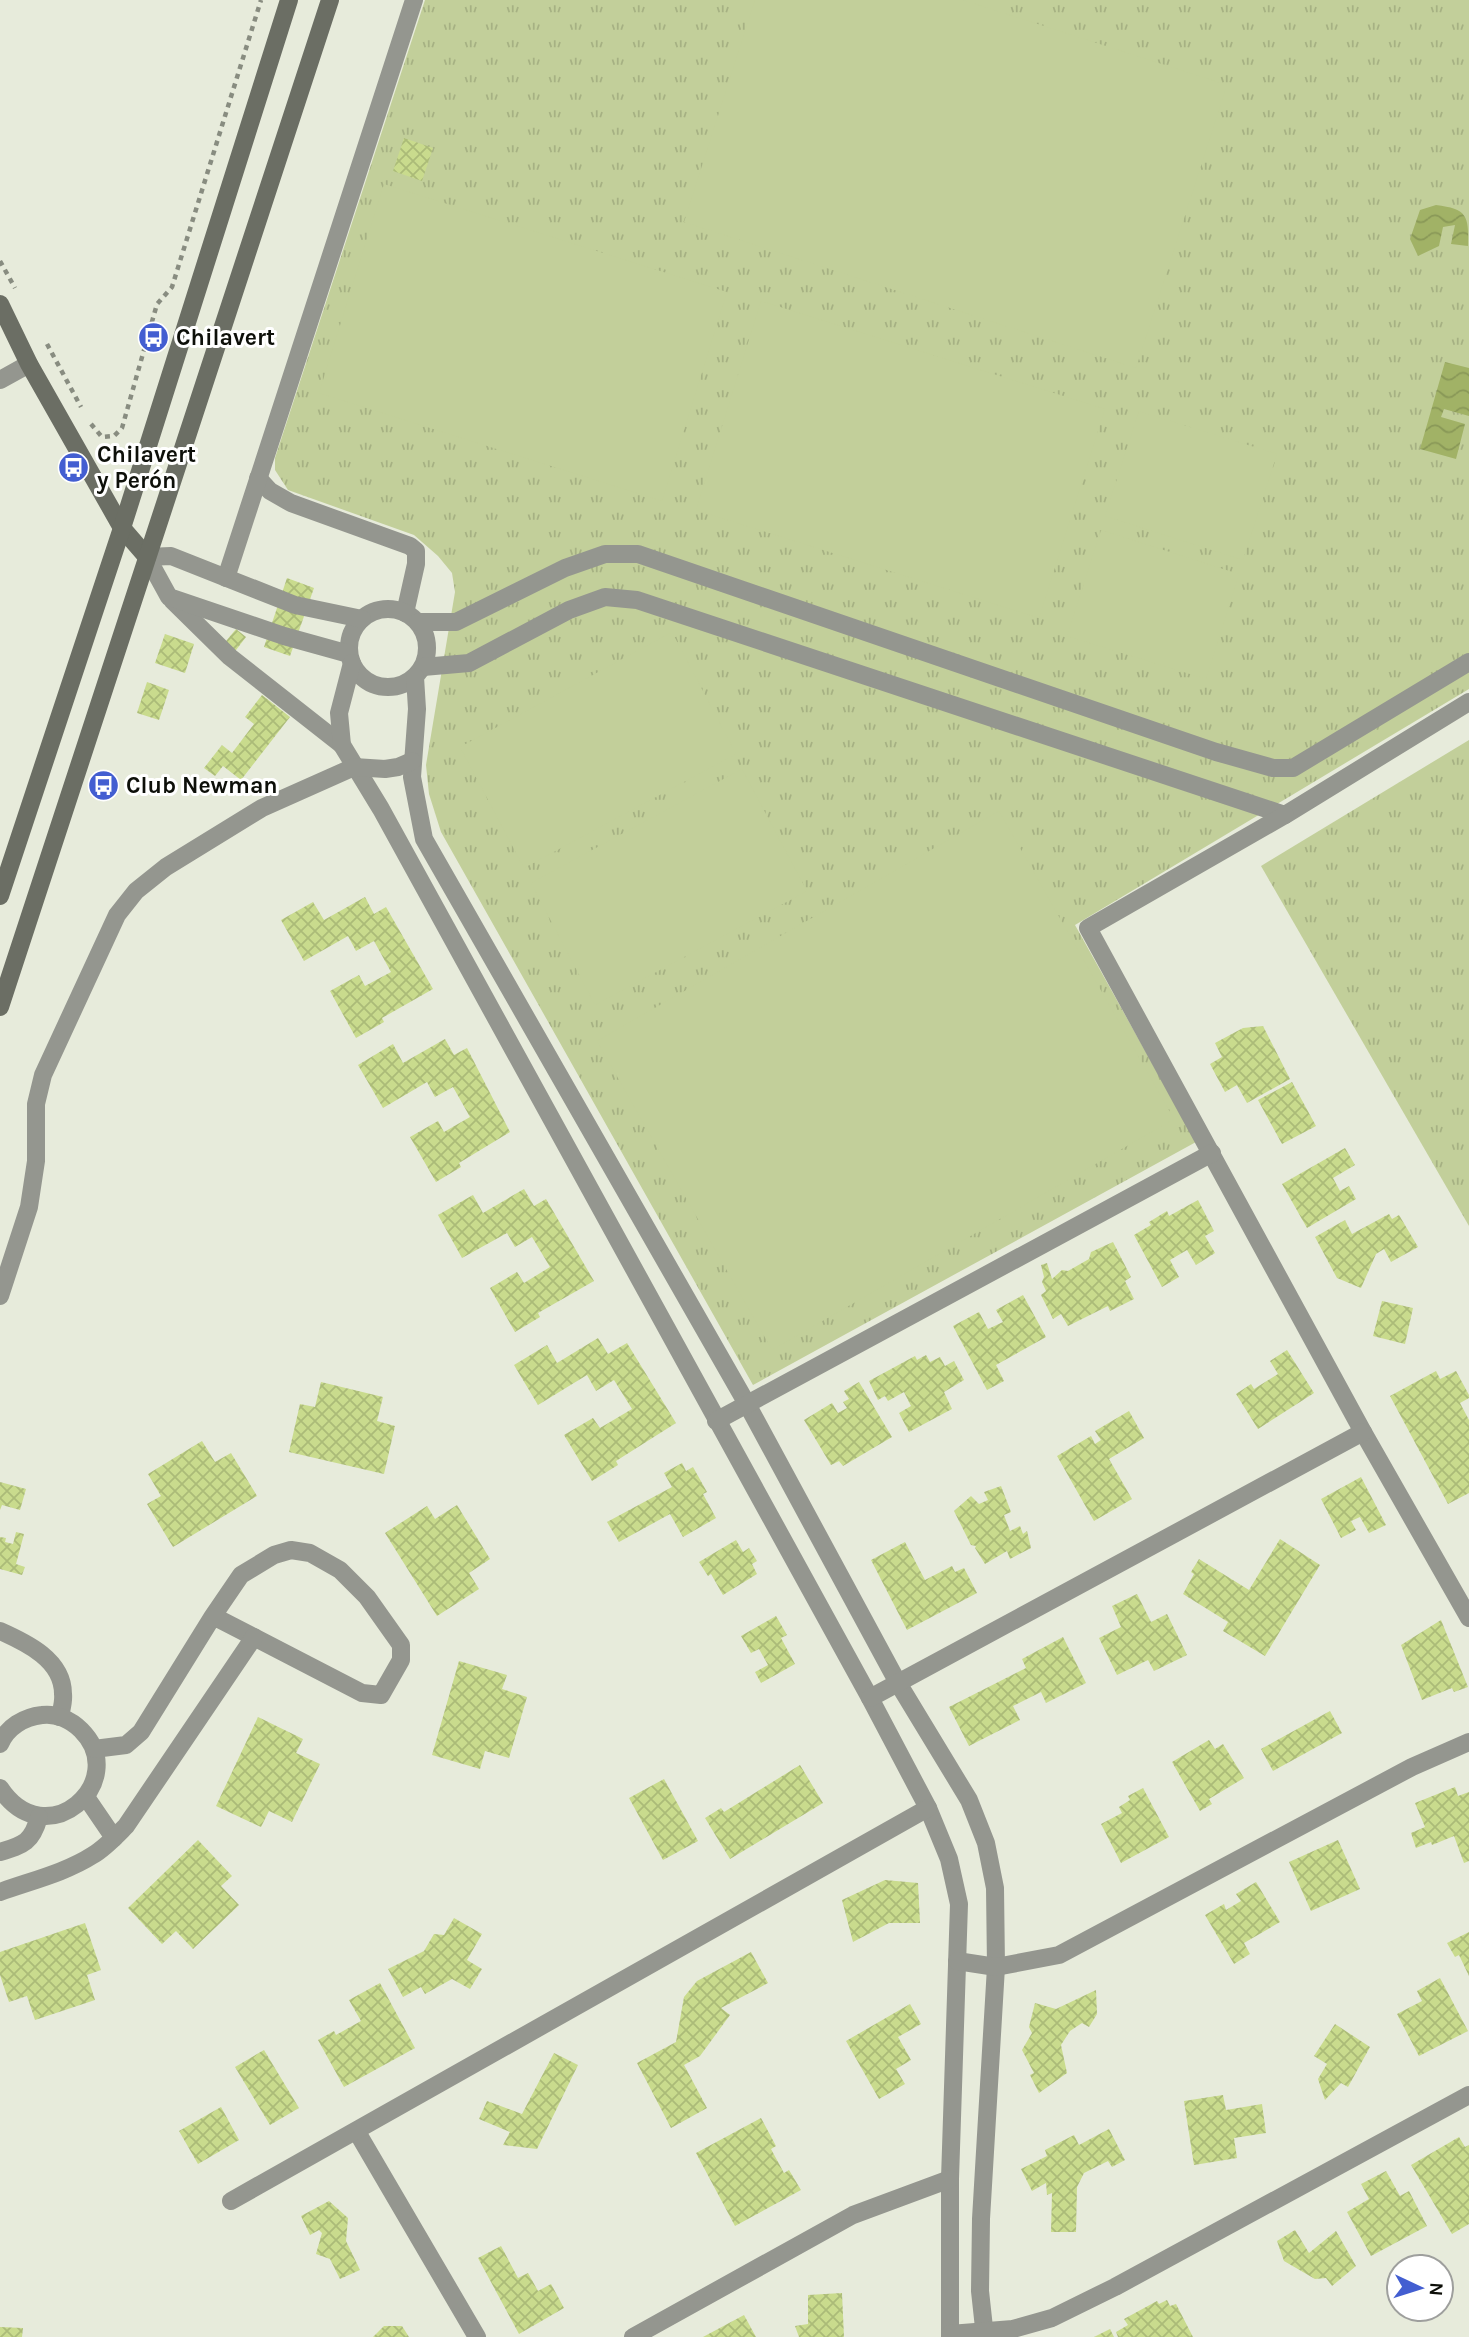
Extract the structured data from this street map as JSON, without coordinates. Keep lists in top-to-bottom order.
{
  "places": {
    "bus stop": ["Chilavert", "Chilavert y Perón", "Club Newman"]
  },
  "north": "right"
}
